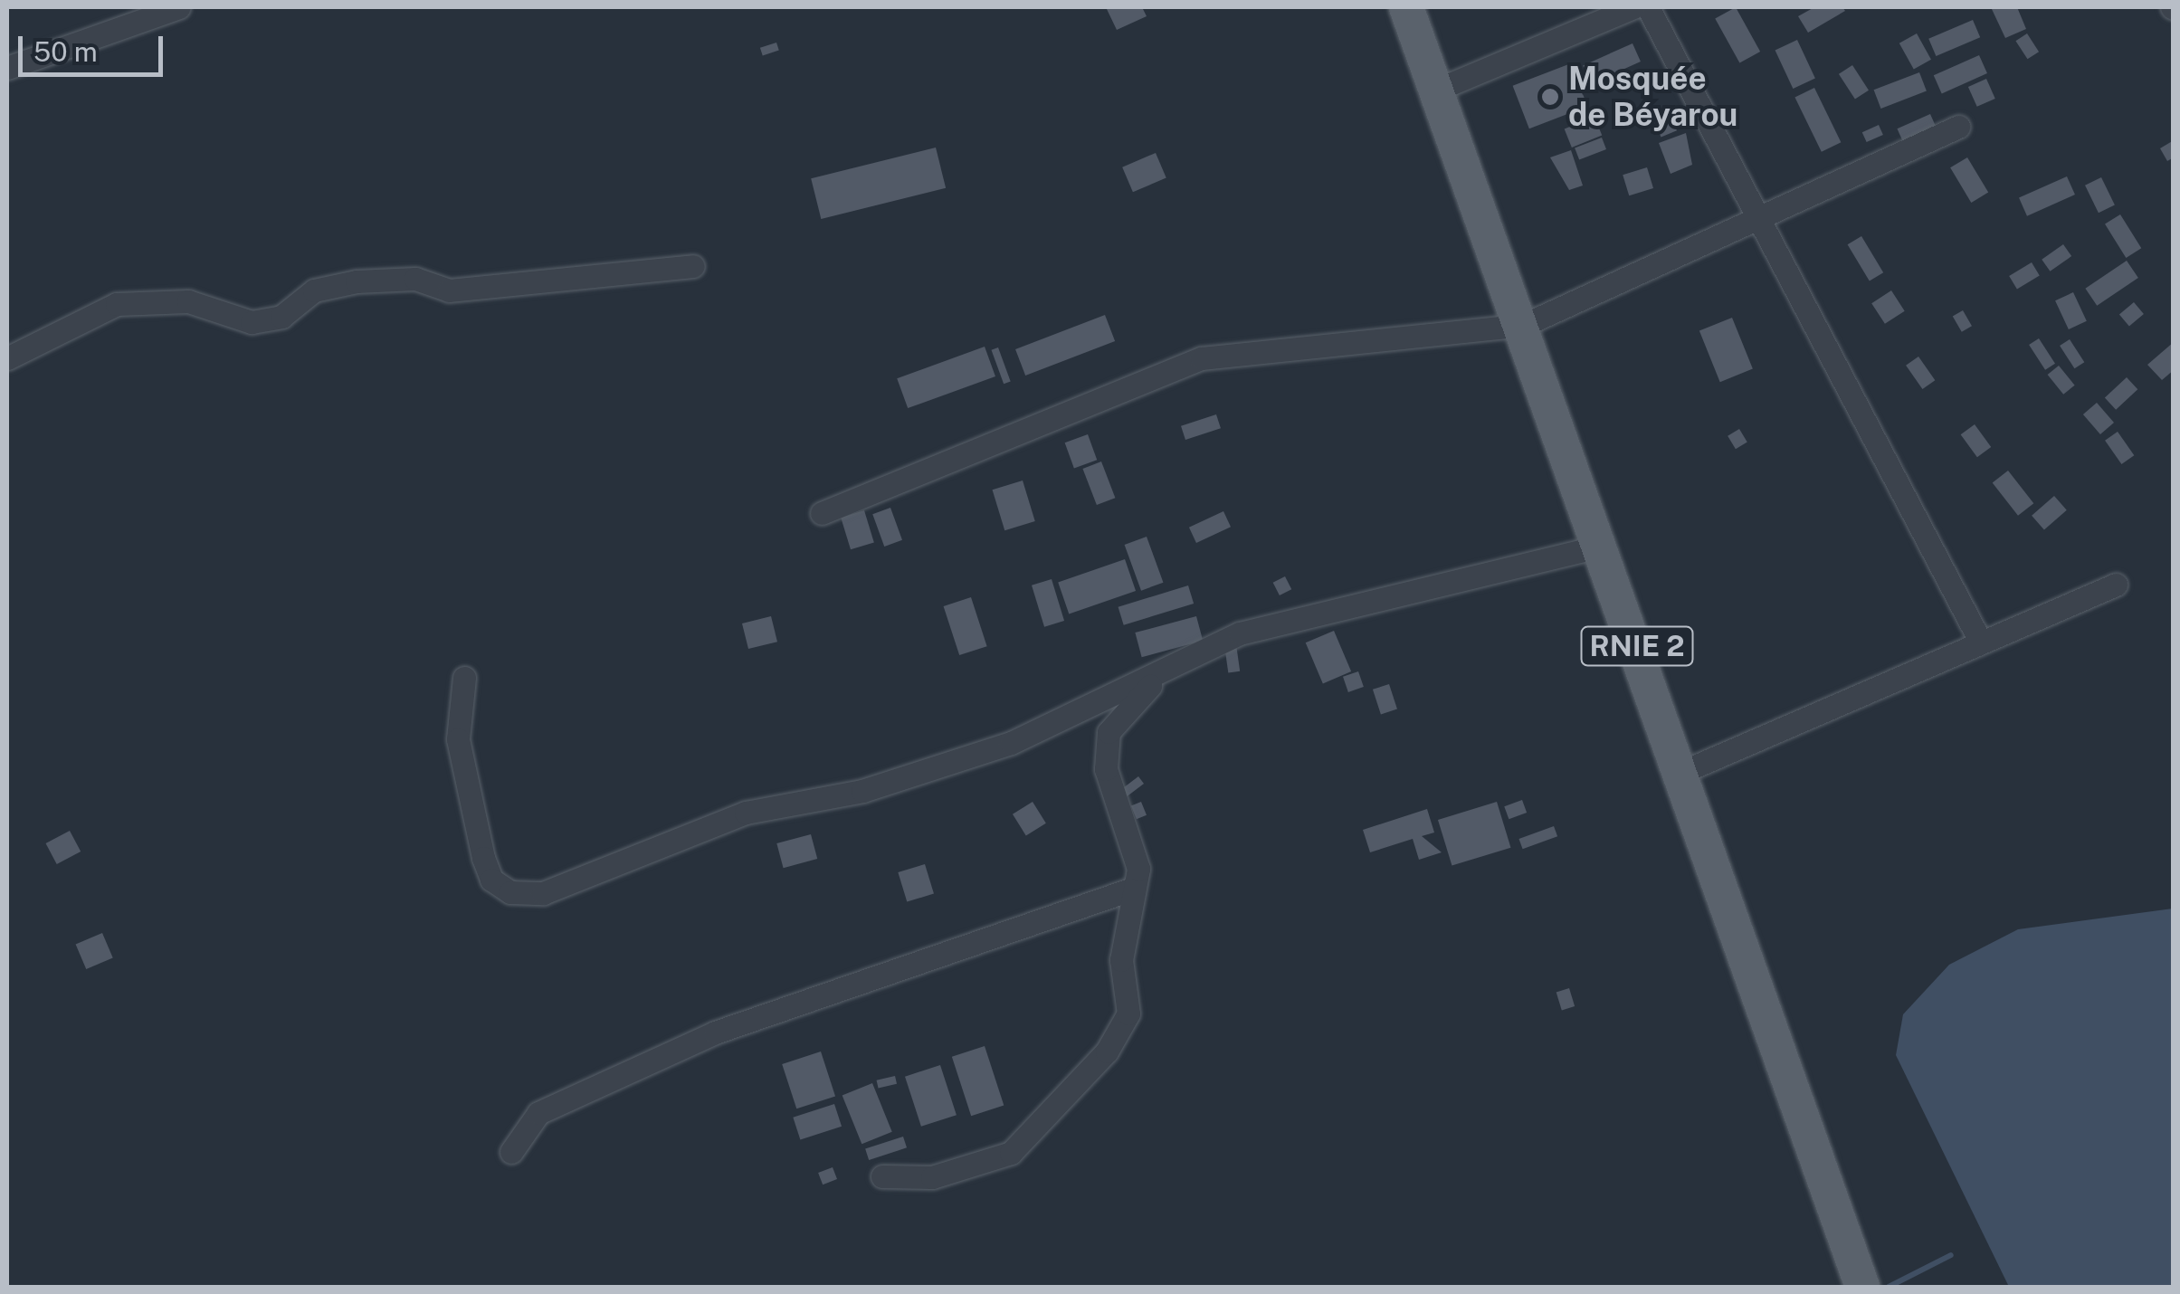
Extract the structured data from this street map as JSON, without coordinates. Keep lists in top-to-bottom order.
{
  "streets": {
    "main road": ["RNIE 2"]
  },
  "places": ["Mosquée de Béyarou"],
  "scale_bar": "50 m"
}
